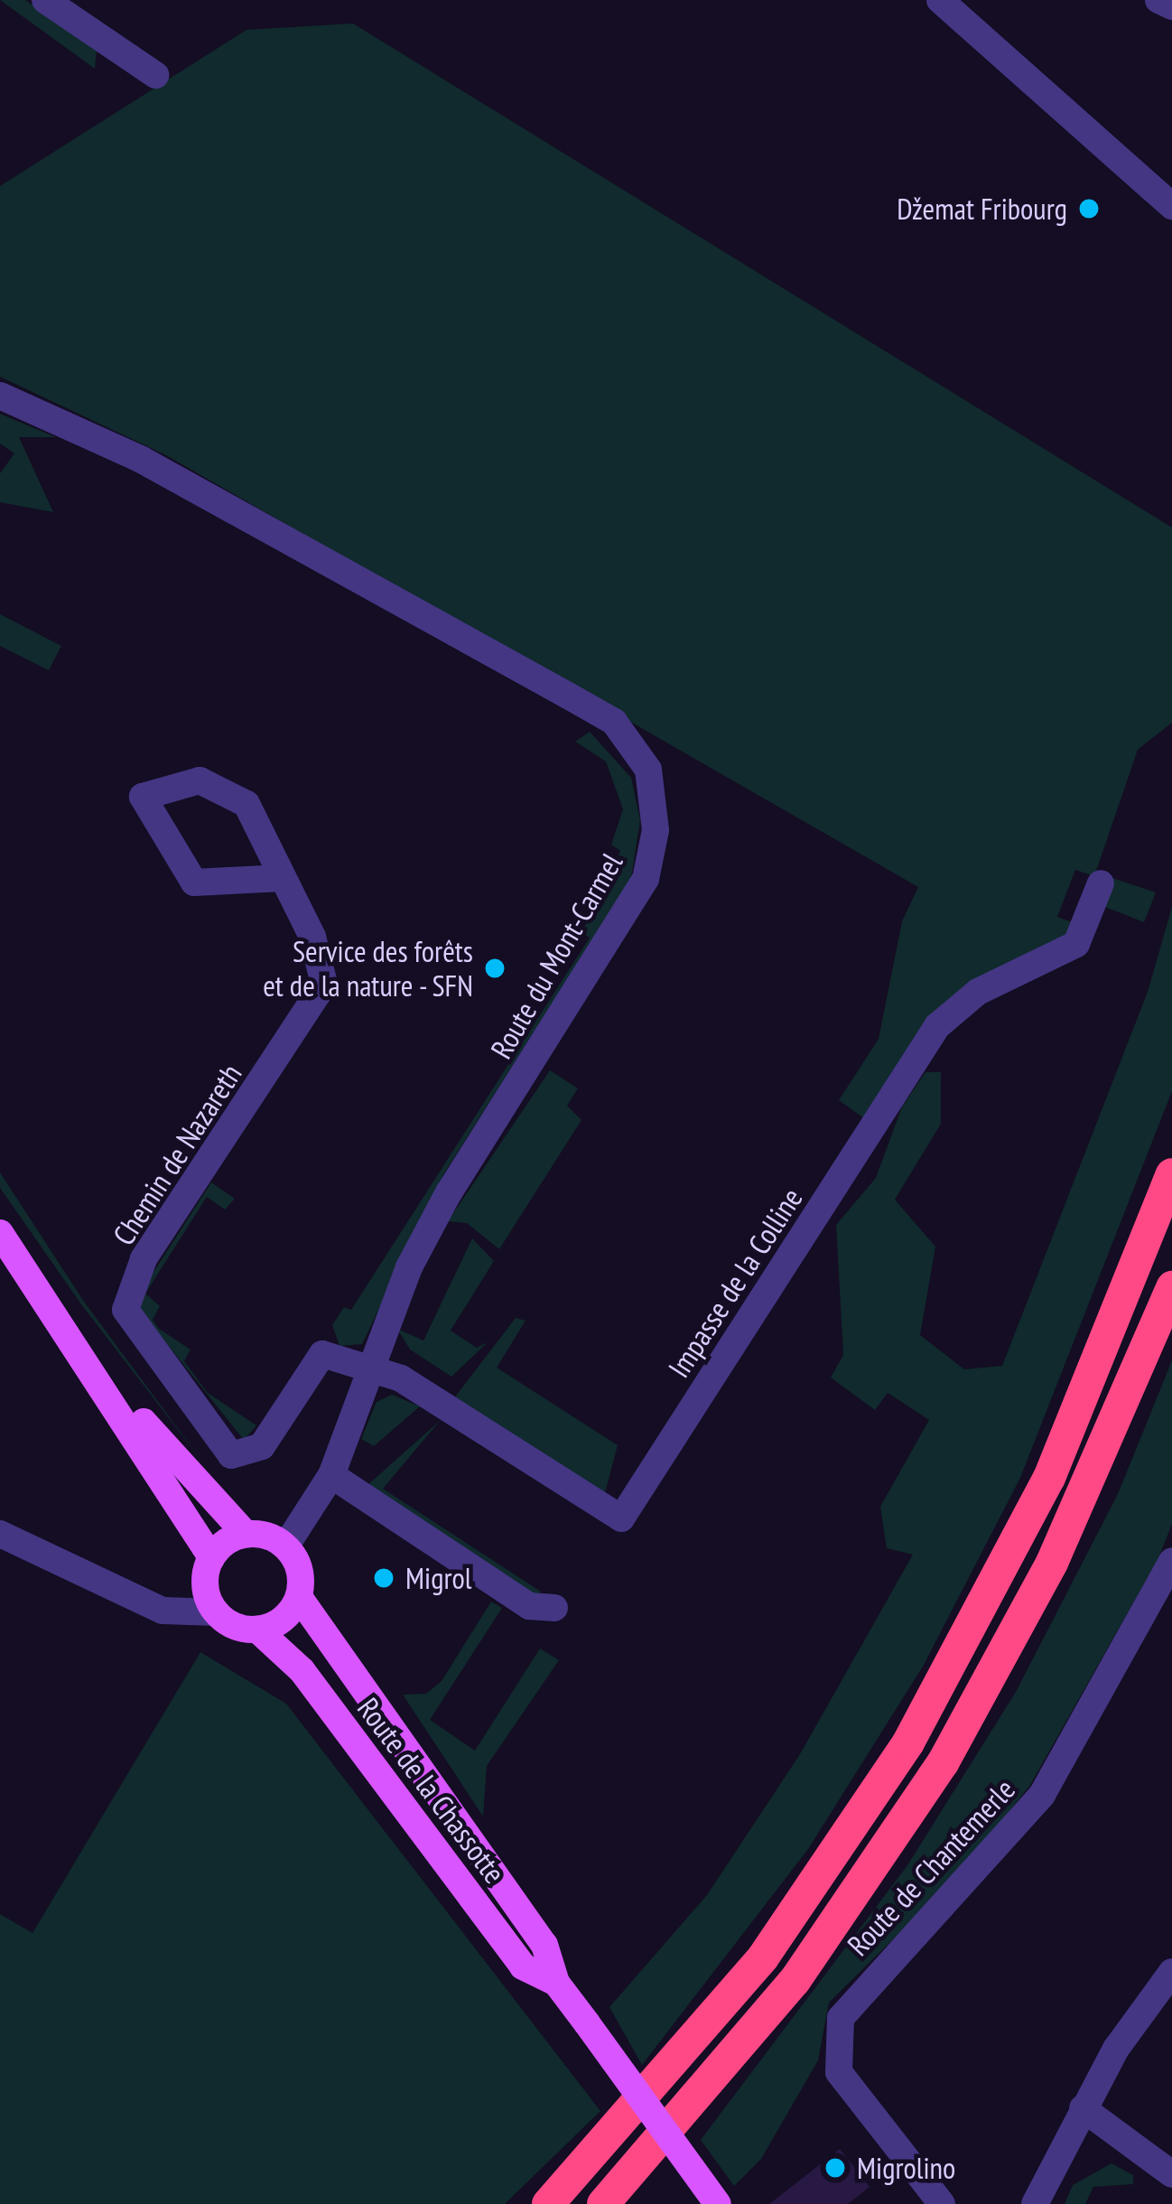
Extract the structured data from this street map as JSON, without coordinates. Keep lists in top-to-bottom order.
{
  "streets": {
    "main road": ["Route de la Chassotte"],
    "street": [
      "Route du Mont-Carmel",
      "Chemin de Nazareth",
      "Impasse de la Colline",
      "Route de Chantemerle"
    ]
  },
  "crossings": [
    ["Route du Mont-Carmel", "Chemin de Nazareth"],
    ["Route du Mont-Carmel", "Impasse de la Colline"],
    ["Route du Mont-Carmel", "Route de la Chassotte"],
    ["Chemin de Nazareth", "Impasse de la Colline"]
  ],
  "places": [
    "Džemat Fribourg",
    "Service des forêts et de la nature - SFN",
    "Migrol",
    "Migrolino"
  ]
}
